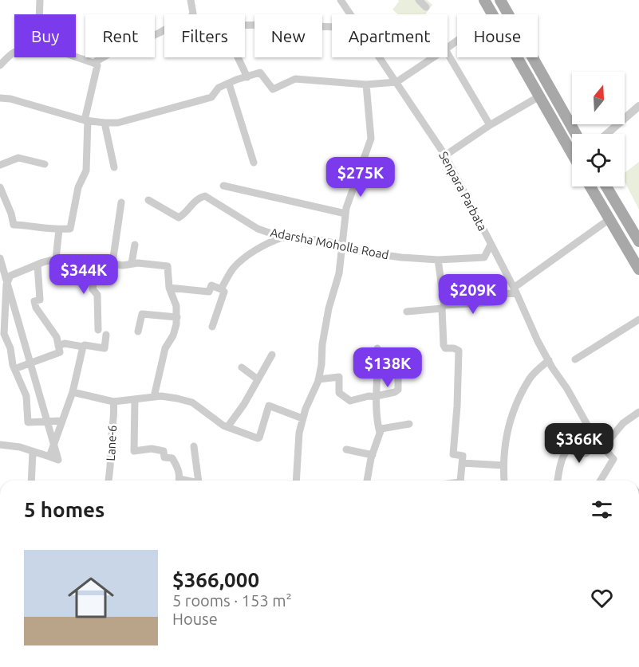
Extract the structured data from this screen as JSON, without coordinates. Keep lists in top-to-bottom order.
{
  "streets": {
    "street": ["Senpara Parbata", "Adarsha Moholla Road", "Lane-6"]
  },
  "crossings": [
    ["Senpara Parbata", "Adarsha Moholla Road"]
  ],
  "north": "top",
  "page": {
    "chip": [
      "Buy",
      "Rent",
      "Filters",
      "New",
      "Apartment",
      "House"
    ],
    "price": [
      "$275K",
      "$344K",
      "$209K",
      "$138K",
      "$366K"
    ],
    "heading": "5 homes",
    "list": [
      {
        "name": "$366,000",
        "note": "5 rooms · 153 m² · House"
      }
    ]
  }
}
